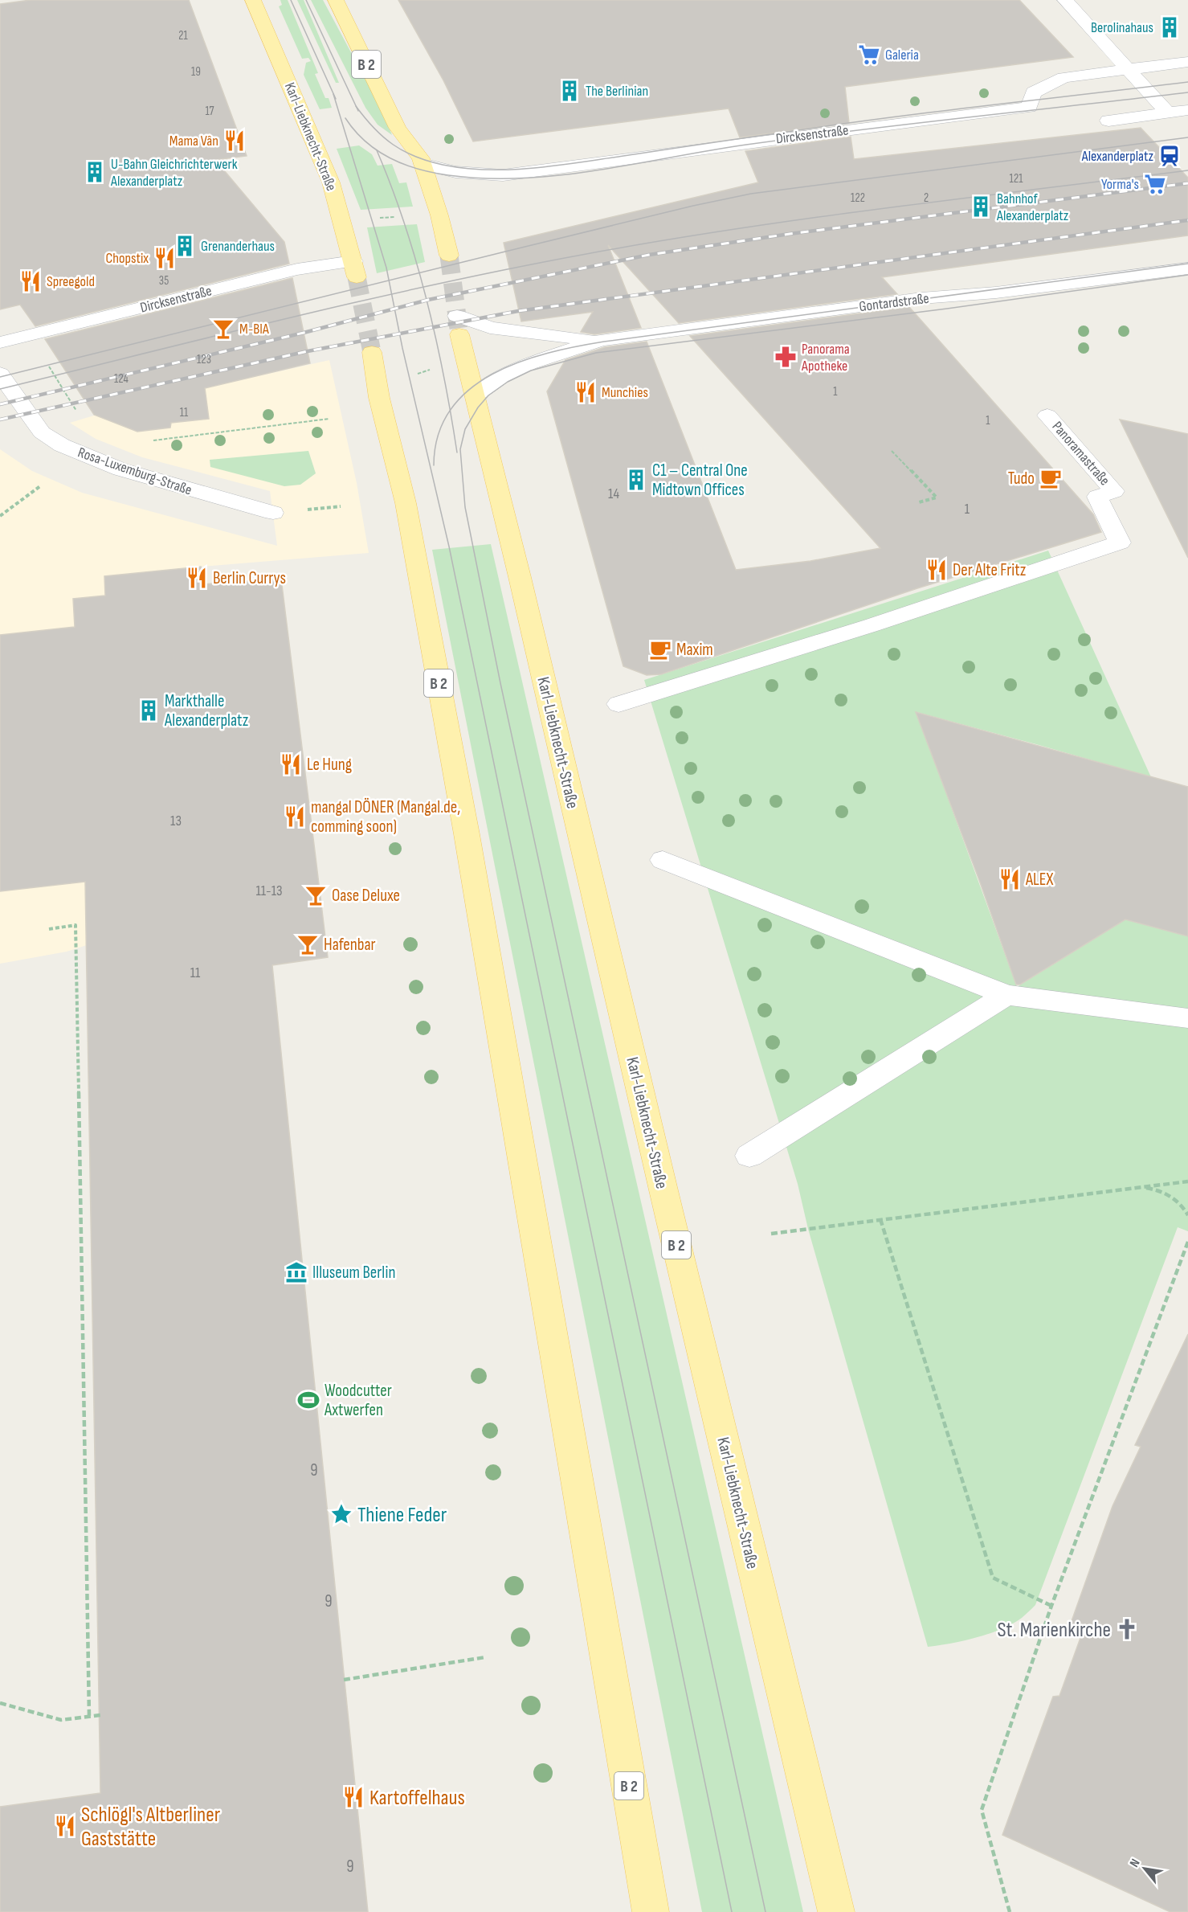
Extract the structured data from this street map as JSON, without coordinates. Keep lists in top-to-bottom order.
{
  "streets": {
    "main road": ["B 2", "Karl-Liebknecht-Straße"],
    "street": [
      "Dircksenstraße",
      "Gontardstraße",
      "Panoramastraße",
      "Rosa-Luxemburg-Straße"
    ]
  },
  "crossings": [
    ["B 2", "Dircksenstraße"],
    ["Dircksenstraße", "Karl-Liebknecht-Straße"],
    ["Karl-Liebknecht-Straße", "Gontardstraße"]
  ],
  "places": {
    "building": [
      "Berolinahaus",
      "The Berlinian",
      "U-Bahn Gleichrichterwerk Alexanderplatz",
      "Bahnhof Alexanderplatz",
      "Grenanderhaus",
      "C1 – Central One Midtown Offices",
      "Markthalle Alexanderplatz"
    ],
    "supermarket": ["Galeria", "Yorma's"],
    "restaurant": [
      "Mama Vân",
      "Chopstix",
      "Spreegold",
      "Munchies",
      "Der Alte Fritz",
      "Berlin Currys",
      "Le Hung",
      "mangal DÖNER (Mangal.de, comming soon)",
      "ALEX",
      "Kartoffelhaus",
      "Schlögl's Altberliner Gaststätte"
    ],
    "station": ["Alexanderplatz"],
    "bar": ["M-BIA", "Oase Deluxe", "Hafenbar"],
    "pharmacy": ["Panorama Apotheke"],
    "cafe": ["Tudo", "Maxim"],
    "museum": ["Illuseum Berlin"],
    "sports": ["Woodcutter Axtwerfen"],
    "place": ["Thiene Feder"],
    "church": ["St. Marienkirche"]
  },
  "house_numbers": [
    "21",
    "19",
    "17",
    "121",
    "122",
    "2",
    "35",
    "123",
    "124",
    "1",
    "11",
    "1",
    "14",
    "1",
    "13",
    "11-13",
    "11",
    "9",
    "9",
    "9"
  ],
  "north": "top left"
}
